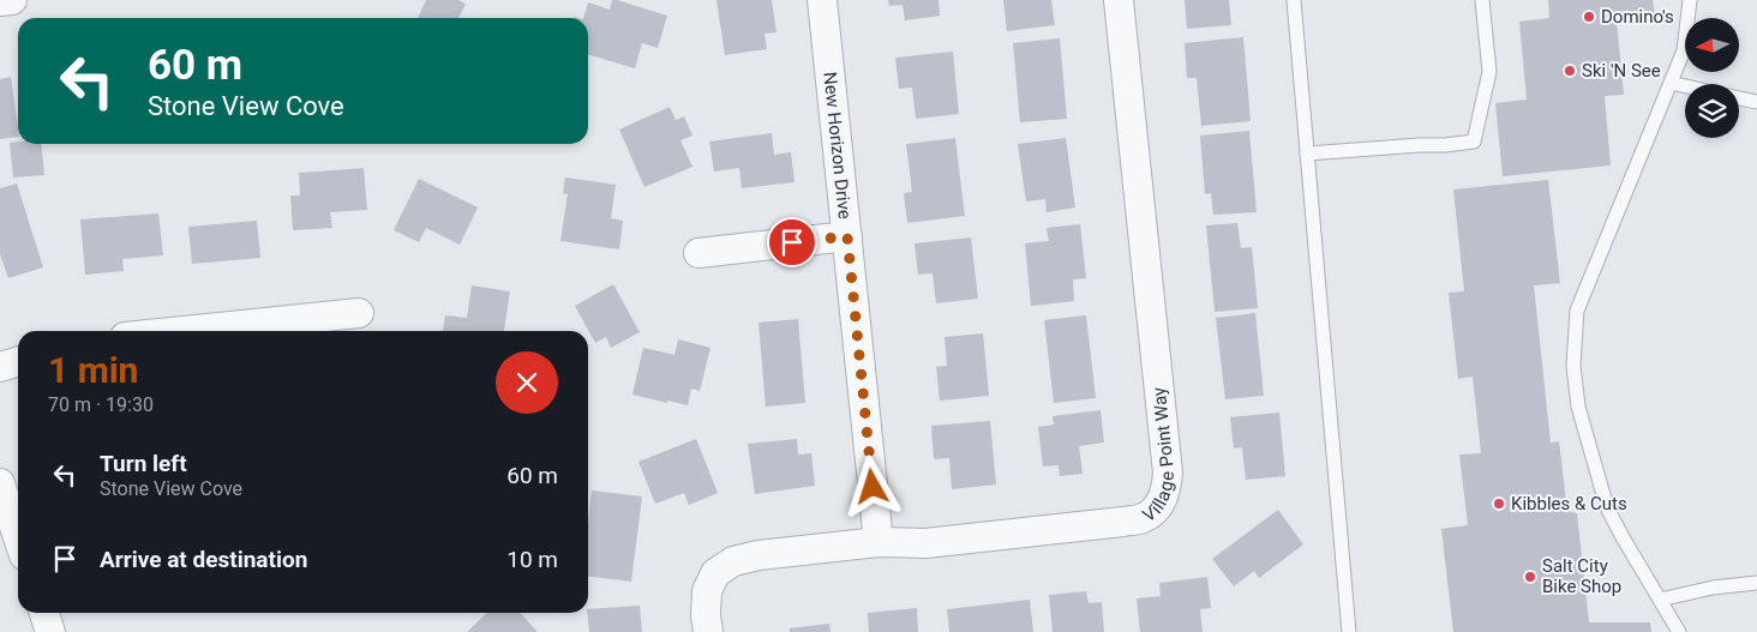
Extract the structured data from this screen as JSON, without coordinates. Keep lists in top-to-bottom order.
{
  "streets": {
    "street": ["New Horizon Drive", "Village Point Way"]
  },
  "crossings": [
    ["New Horizon Drive", "Village Point Way"]
  ],
  "places": [
    "Domino's",
    "Ski 'N See",
    "Kibbles & Cuts",
    "Salt City Bike Shop"
  ],
  "north": "left",
  "page": {
    "turn": ["60 m", "Stone View Cove"],
    "heading": ["1 min", "70 m · 19:30"],
    "list": [
      {
        "name": "Turn left",
        "note": "Stone View Cove",
        "value": "60 m"
      },
      {
        "name": "Arrive at destination",
        "value": "10 m"
      }
    ]
  }
}
